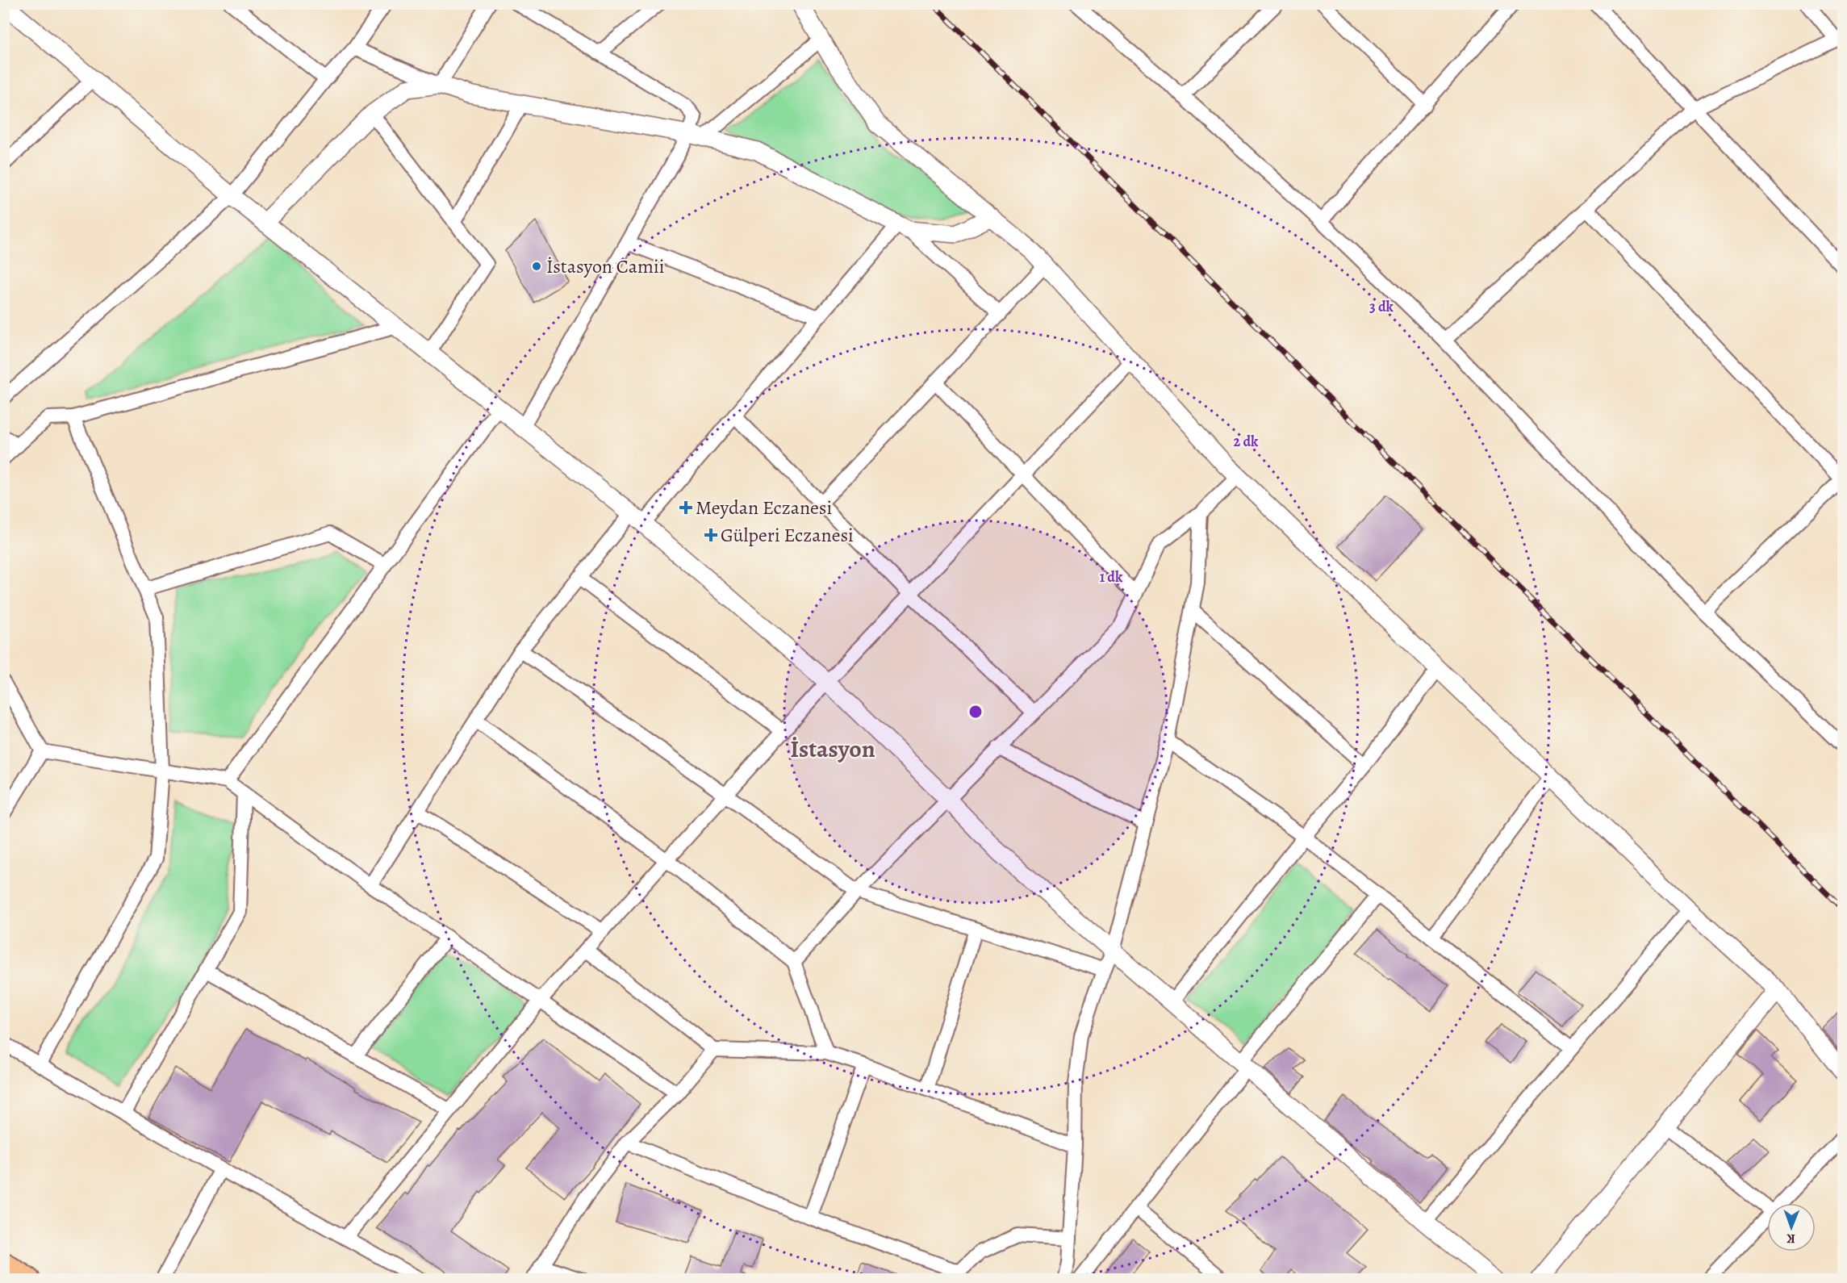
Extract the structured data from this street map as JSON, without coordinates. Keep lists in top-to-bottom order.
{
  "districts": ["İstasyon"],
  "places": {
    "other": ["İstasyon Camii"],
    "health": ["Meydan Eczanesi", "Gülperi Eczanesi"]
  },
  "north": "bottom",
  "rings": ["3 dk", "2 dk", "1 dk"]
}
